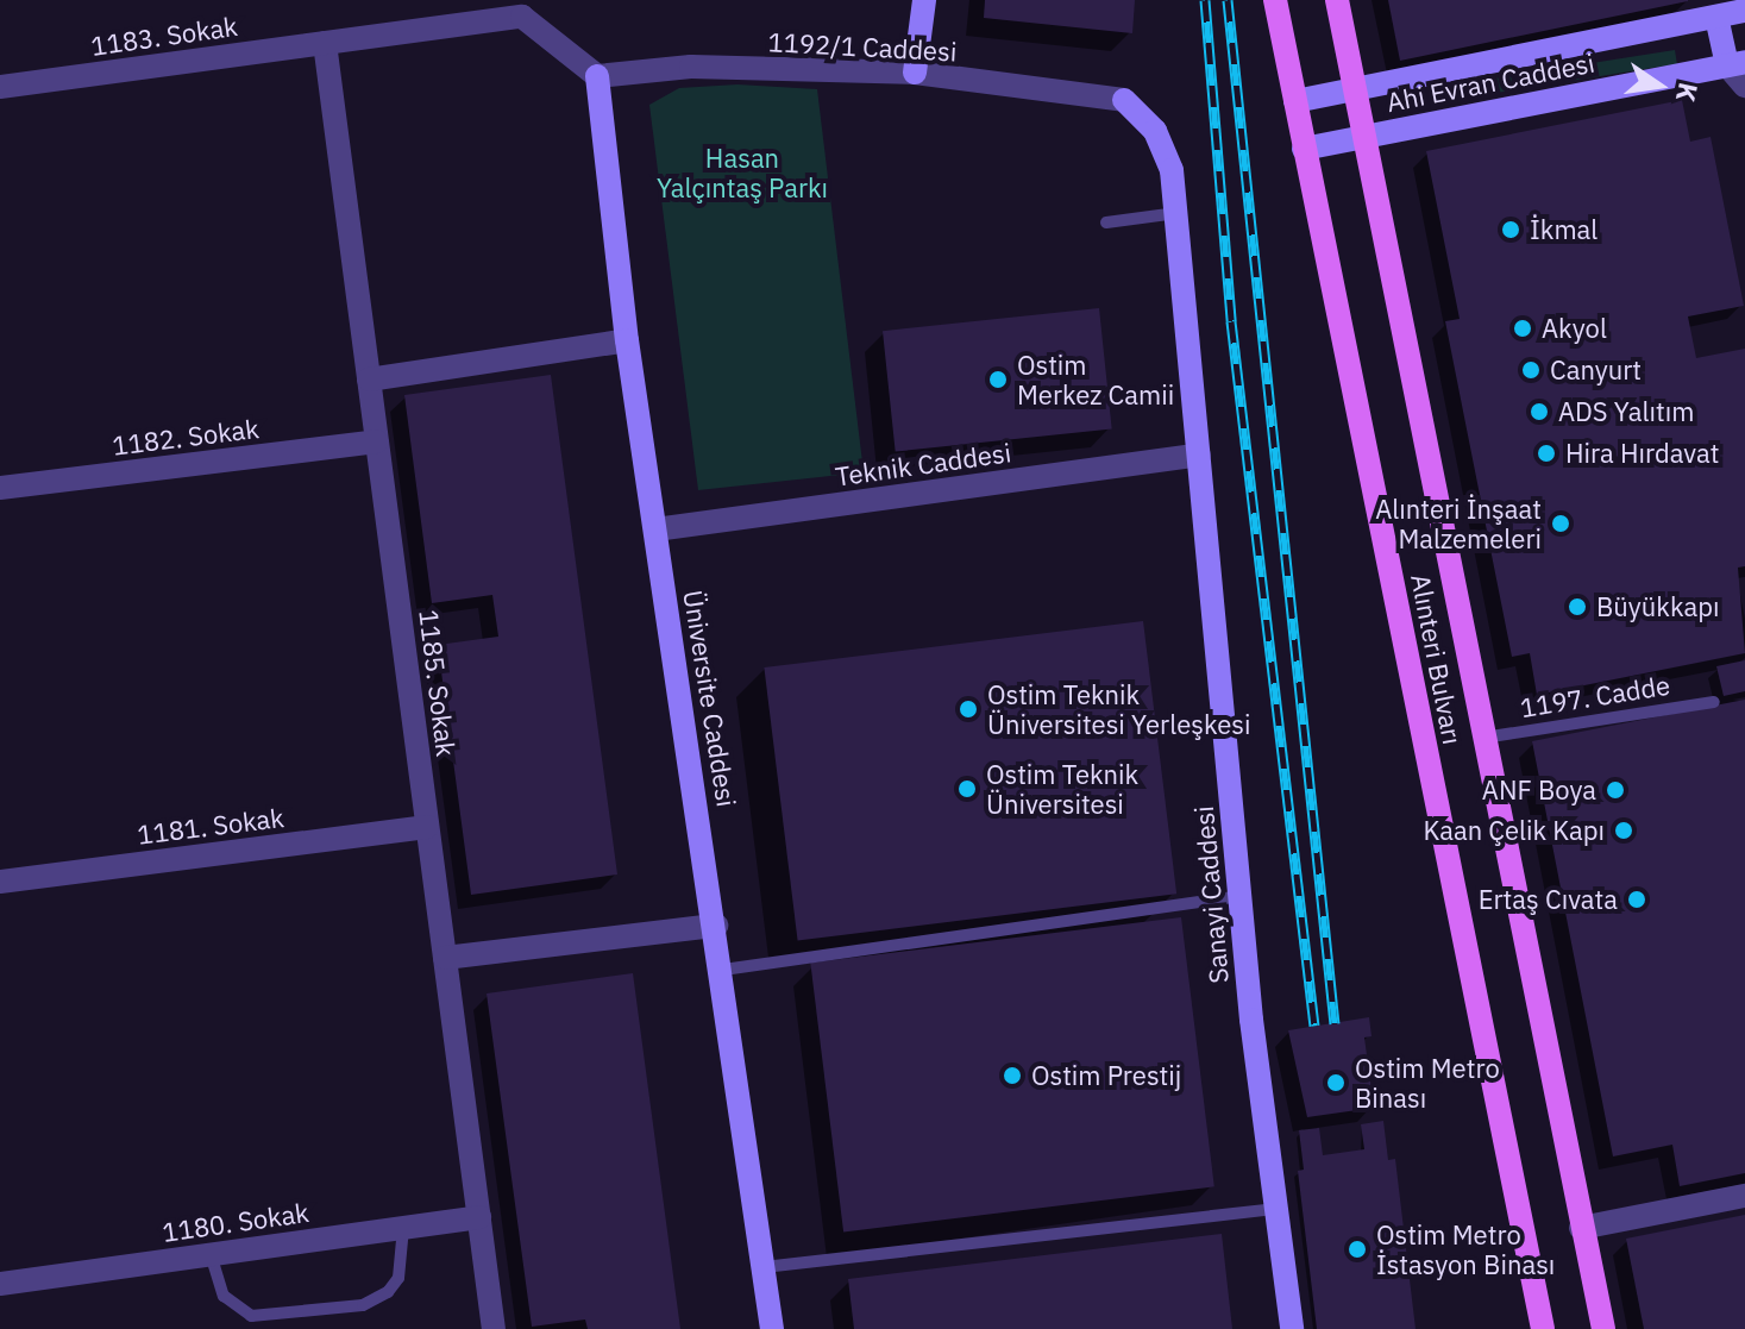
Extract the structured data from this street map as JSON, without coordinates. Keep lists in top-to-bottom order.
{
  "streets": {
    "main road": ["Alınteri Bulvarı"],
    "street": [
      "1183. Sokak",
      "1192/1 Caddesi",
      "Ahi Evran Caddesi",
      "1182. Sokak",
      "Teknik Caddesi",
      "1185. Sokak",
      "Üniversite Caddesi",
      "1181. Sokak",
      "Sanayi Caddesi",
      "1180. Sokak"
    ],
    "lane": ["1197. Cadde"]
  },
  "crossings": [
    ["1183. Sokak", "1192/1 Caddesi"],
    ["1183. Sokak", "1185. Sokak"],
    ["1183. Sokak", "Üniversite Caddesi"],
    ["1192/1 Caddesi", "Üniversite Caddesi"],
    ["1192/1 Caddesi", "Sanayi Caddesi"],
    ["Ahi Evran Caddesi", "Alınteri Bulvarı"],
    ["1182. Sokak", "1185. Sokak"],
    ["Teknik Caddesi", "Üniversite Caddesi"],
    ["Teknik Caddesi", "Sanayi Caddesi"],
    ["Alınteri Bulvarı", "1197. Cadde"],
    ["1185. Sokak", "1181. Sokak"],
    ["1185. Sokak", "1180. Sokak"]
  ],
  "parks": ["Hasan Yalçıntaş Parkı"],
  "places": [
    "İkmal",
    "Akyol",
    "Canyurt",
    "Ostim Merkez Camii",
    "ADS Yalıtım",
    "Hira Hırdavat",
    "Alınteri İnşaat Malzemeleri",
    "Büyükkapı",
    "Ostim Teknik Üniversitesi Yerleşkesi",
    "Ostim Teknik Üniversitesi",
    "ANF Boya",
    "Kaan Çelik Kapı",
    "Ertaş Cıvata",
    "Ostim Prestij",
    "Ostim Metro Binası",
    "Ostim Metro İstasyon Binası"
  ],
  "north": "right"
}
